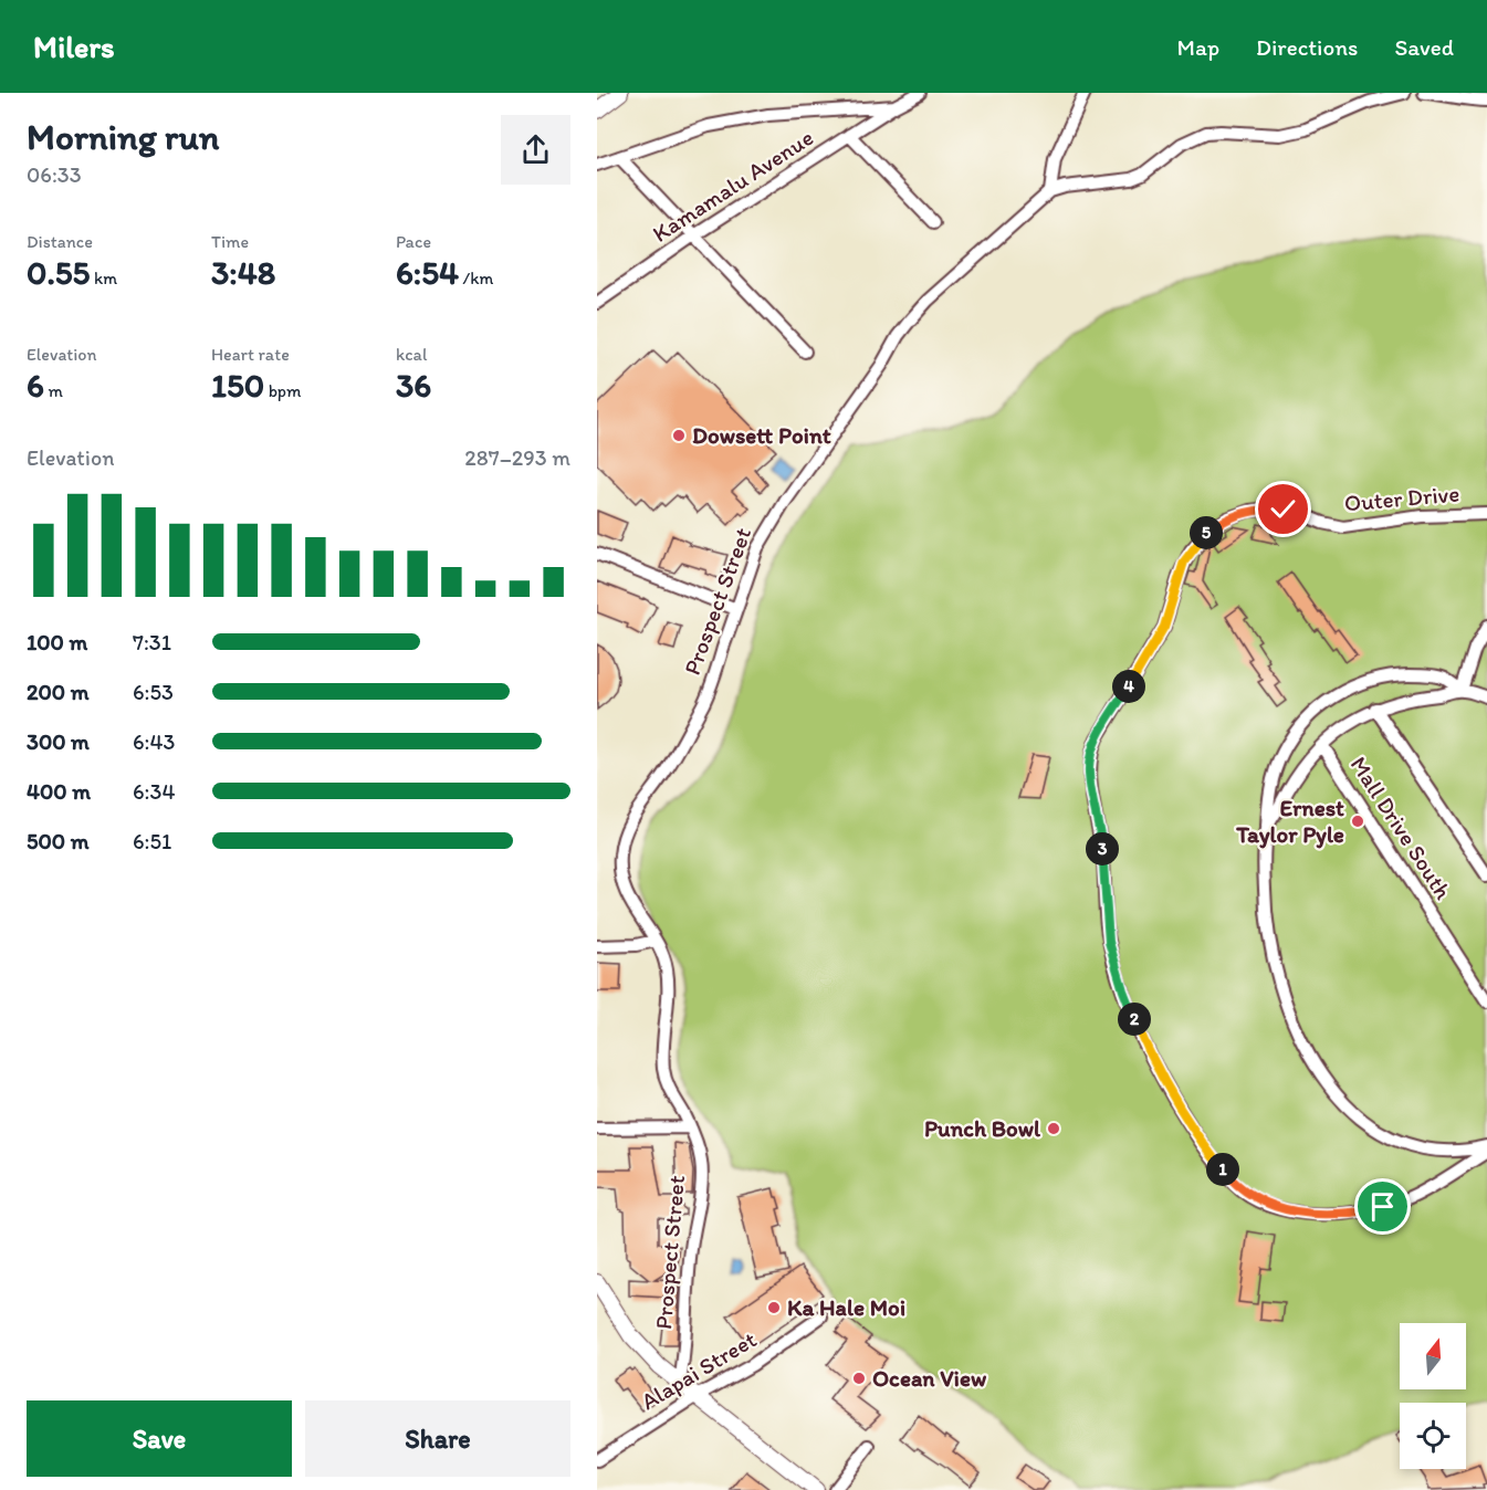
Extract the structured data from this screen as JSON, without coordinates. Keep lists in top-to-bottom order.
{
  "streets": {
    "street": [
      "Kamamalu Avenue",
      "Outer Drive",
      "Prospect Street",
      "Mall Drive South",
      "Alapai Street"
    ]
  },
  "places": [
    "Dowsett Point",
    "Ernest Taylor Pyle",
    "Punch Bowl",
    "Ka Hale Moi",
    "Ocean View"
  ],
  "north": "top",
  "page": {
    "header": "Milers",
    "nav": ["Map", "Directions", "Saved"],
    "heading": ["Morning run", "06:33"],
    "stats": [
      ["Distance", "0.55 km"],
      ["Time", "3:48"],
      ["Pace", "6:54 /km"],
      ["Elevation", "6 m"],
      ["Heart rate", "150 bpm"],
      ["kcal", "36"]
    ],
    "chart": ["Elevation", "287–293 m"],
    "pins": [
      "5",
      "4",
      "3",
      "2",
      "1"
    ],
    "list": [
      {
        "name": "100 m",
        "note": "7:31"
      },
      {
        "name": "200 m",
        "note": "6:53"
      },
      {
        "name": "300 m",
        "note": "6:43"
      },
      {
        "name": "400 m",
        "note": "6:34"
      },
      {
        "name": "500 m",
        "note": "6:51"
      }
    ],
    "buttons": ["Save", "Share"]
  }
}
